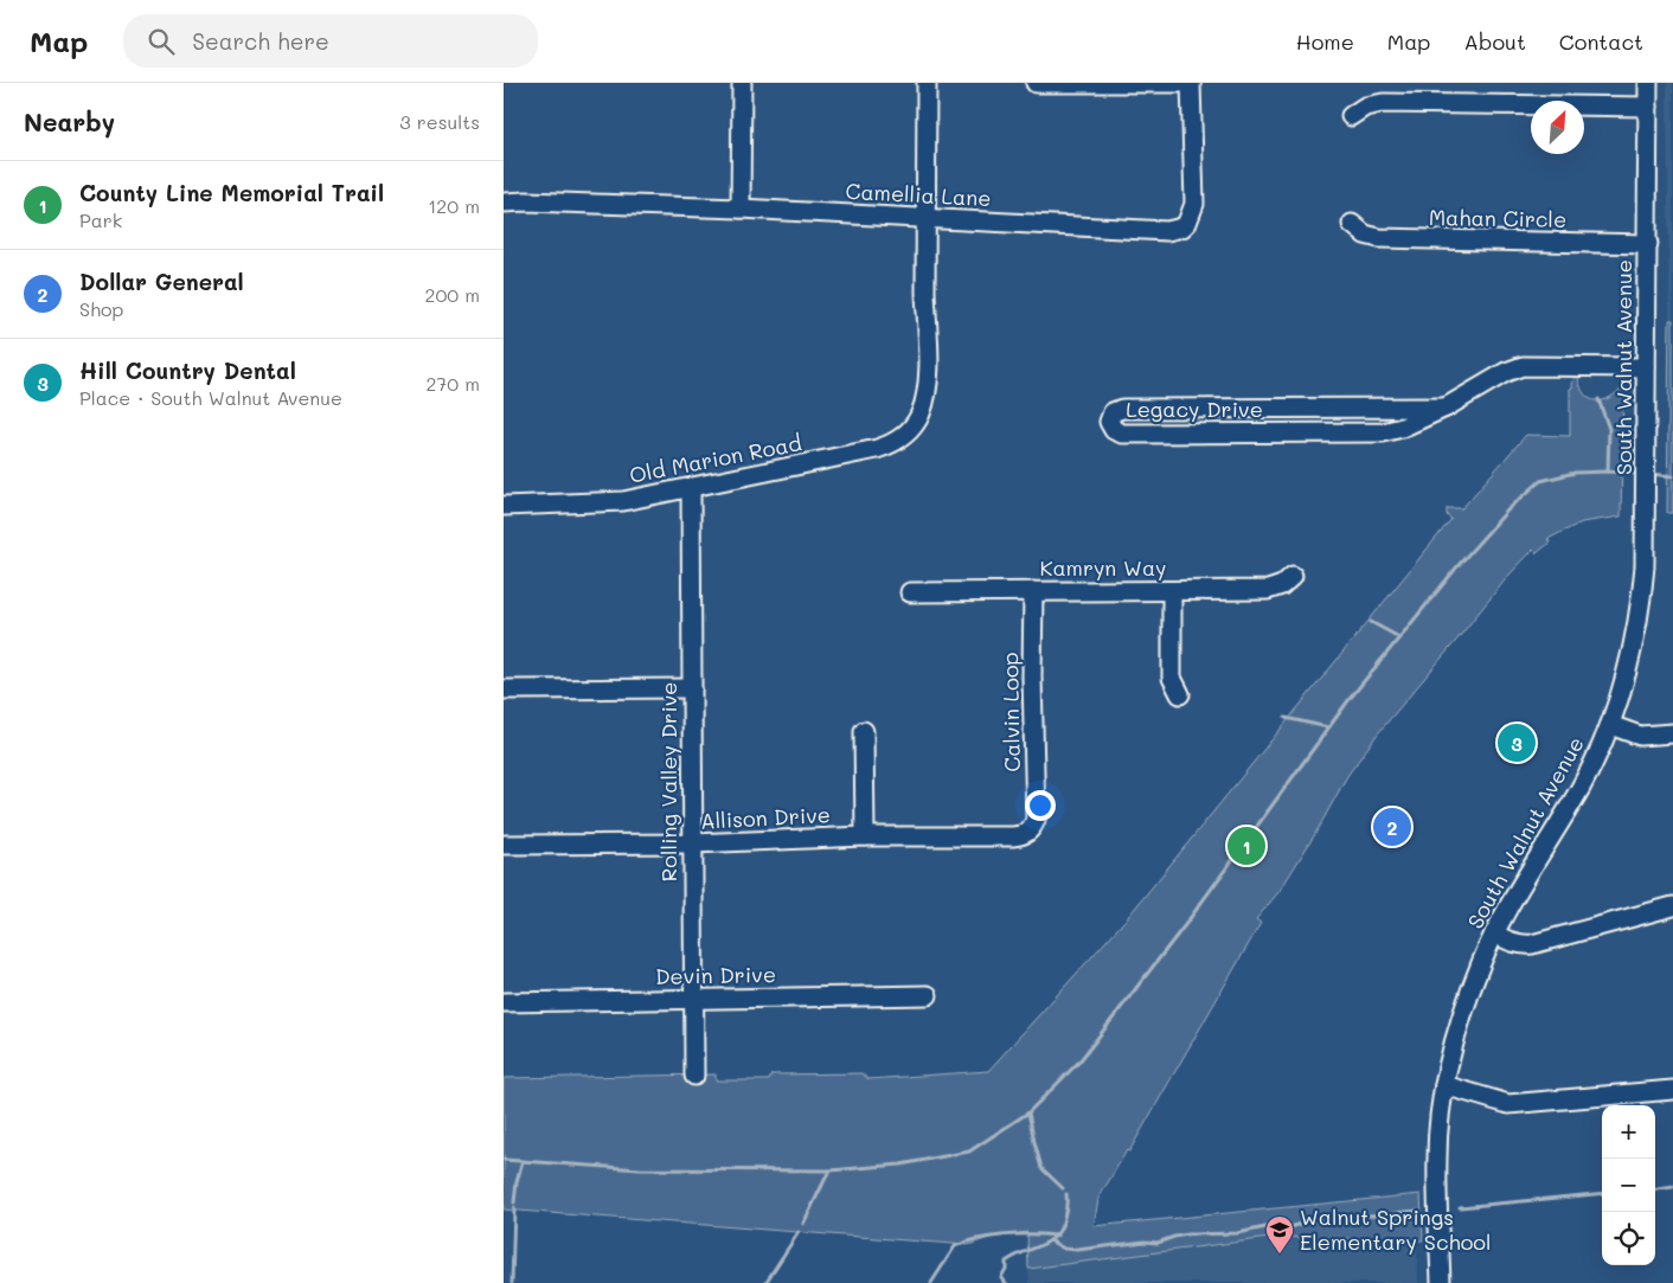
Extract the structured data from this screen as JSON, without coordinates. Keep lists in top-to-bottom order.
{
  "streets": {
    "street": [
      "Camellia Lane",
      "Mahan Circle",
      "South Walnut Avenue",
      "Legacy Drive",
      "Old Marion Road",
      "Kamryn Way",
      "Calvin Loop",
      "Rolling Valley Drive",
      "Allison Drive",
      "Devin Drive"
    ]
  },
  "crossings": [
    ["Camellia Lane", "Old Marion Road"],
    ["Mahan Circle", "South Walnut Avenue"],
    ["South Walnut Avenue", "Legacy Drive"],
    ["Old Marion Road", "Rolling Valley Drive"],
    ["Kamryn Way", "Calvin Loop"],
    ["Calvin Loop", "Allison Drive"],
    ["Rolling Valley Drive", "Allison Drive"],
    ["Rolling Valley Drive", "Devin Drive"]
  ],
  "places": {
    "school or university": ["Walnut Springs Elementary School"]
  },
  "north": "top right",
  "page": {
    "header": "Map",
    "search": "Search here",
    "nav": [
      "Home",
      "Map",
      "About",
      "Contact"
    ],
    "heading": ["Nearby", "3 results"],
    "list": [
      {
        "mark": "1",
        "name": "County Line Memorial Trail",
        "note": "Park",
        "value": "120 m"
      },
      {
        "mark": "2",
        "name": "Dollar General",
        "note": "Shop",
        "value": "200 m"
      },
      {
        "mark": "3",
        "name": "Hill Country Dental",
        "note": "Place · South Walnut Avenue",
        "value": "270 m"
      }
    ],
    "pins": ["3", "2", "1"],
    "map_buttons": ["+", "−"]
  }
}
